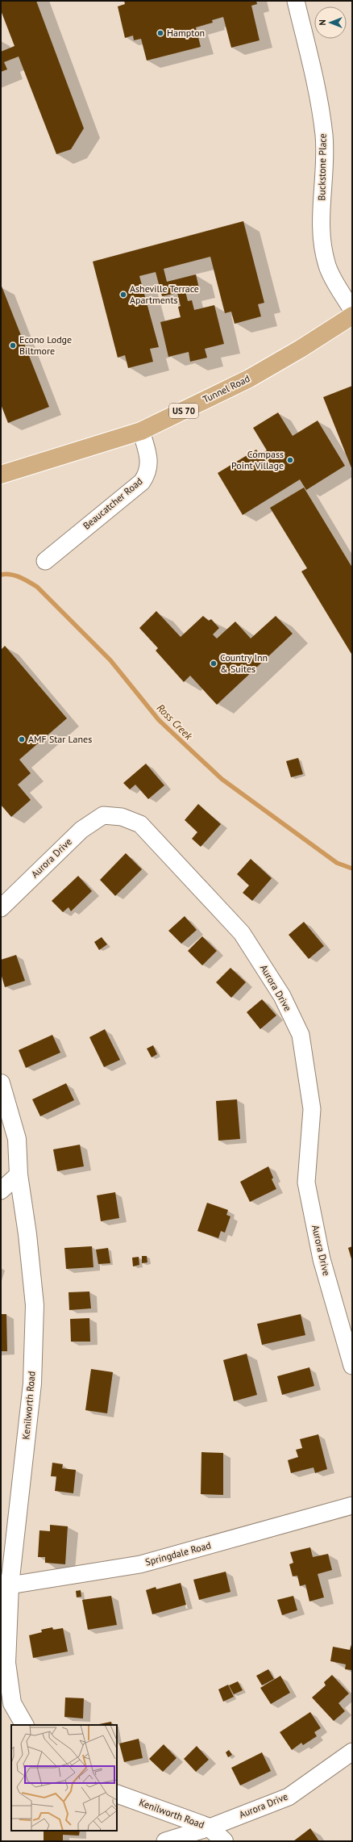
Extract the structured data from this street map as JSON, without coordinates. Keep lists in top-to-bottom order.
{
  "streets": {
    "main road": ["Tunnel Road", "US 70"],
    "street": [
      "Buckstone Place",
      "Beaucatcher Road",
      "Aurora Drive",
      "Kenilworth Road",
      "Springdale Road"
    ]
  },
  "crossings": [
    ["Tunnel Road", "Beaucatcher Road"],
    ["Aurora Drive", "Kenilworth Road"],
    ["Kenilworth Road", "Springdale Road"]
  ],
  "water": ["Ross Creek"],
  "places": [
    "Hampton",
    "Asheville Terrace Apartments",
    "Econo Lodge Biltmore",
    "Compass Point Village",
    "Country Inn & Suites",
    "AMF Star Lanes"
  ],
  "north": "left"
}
